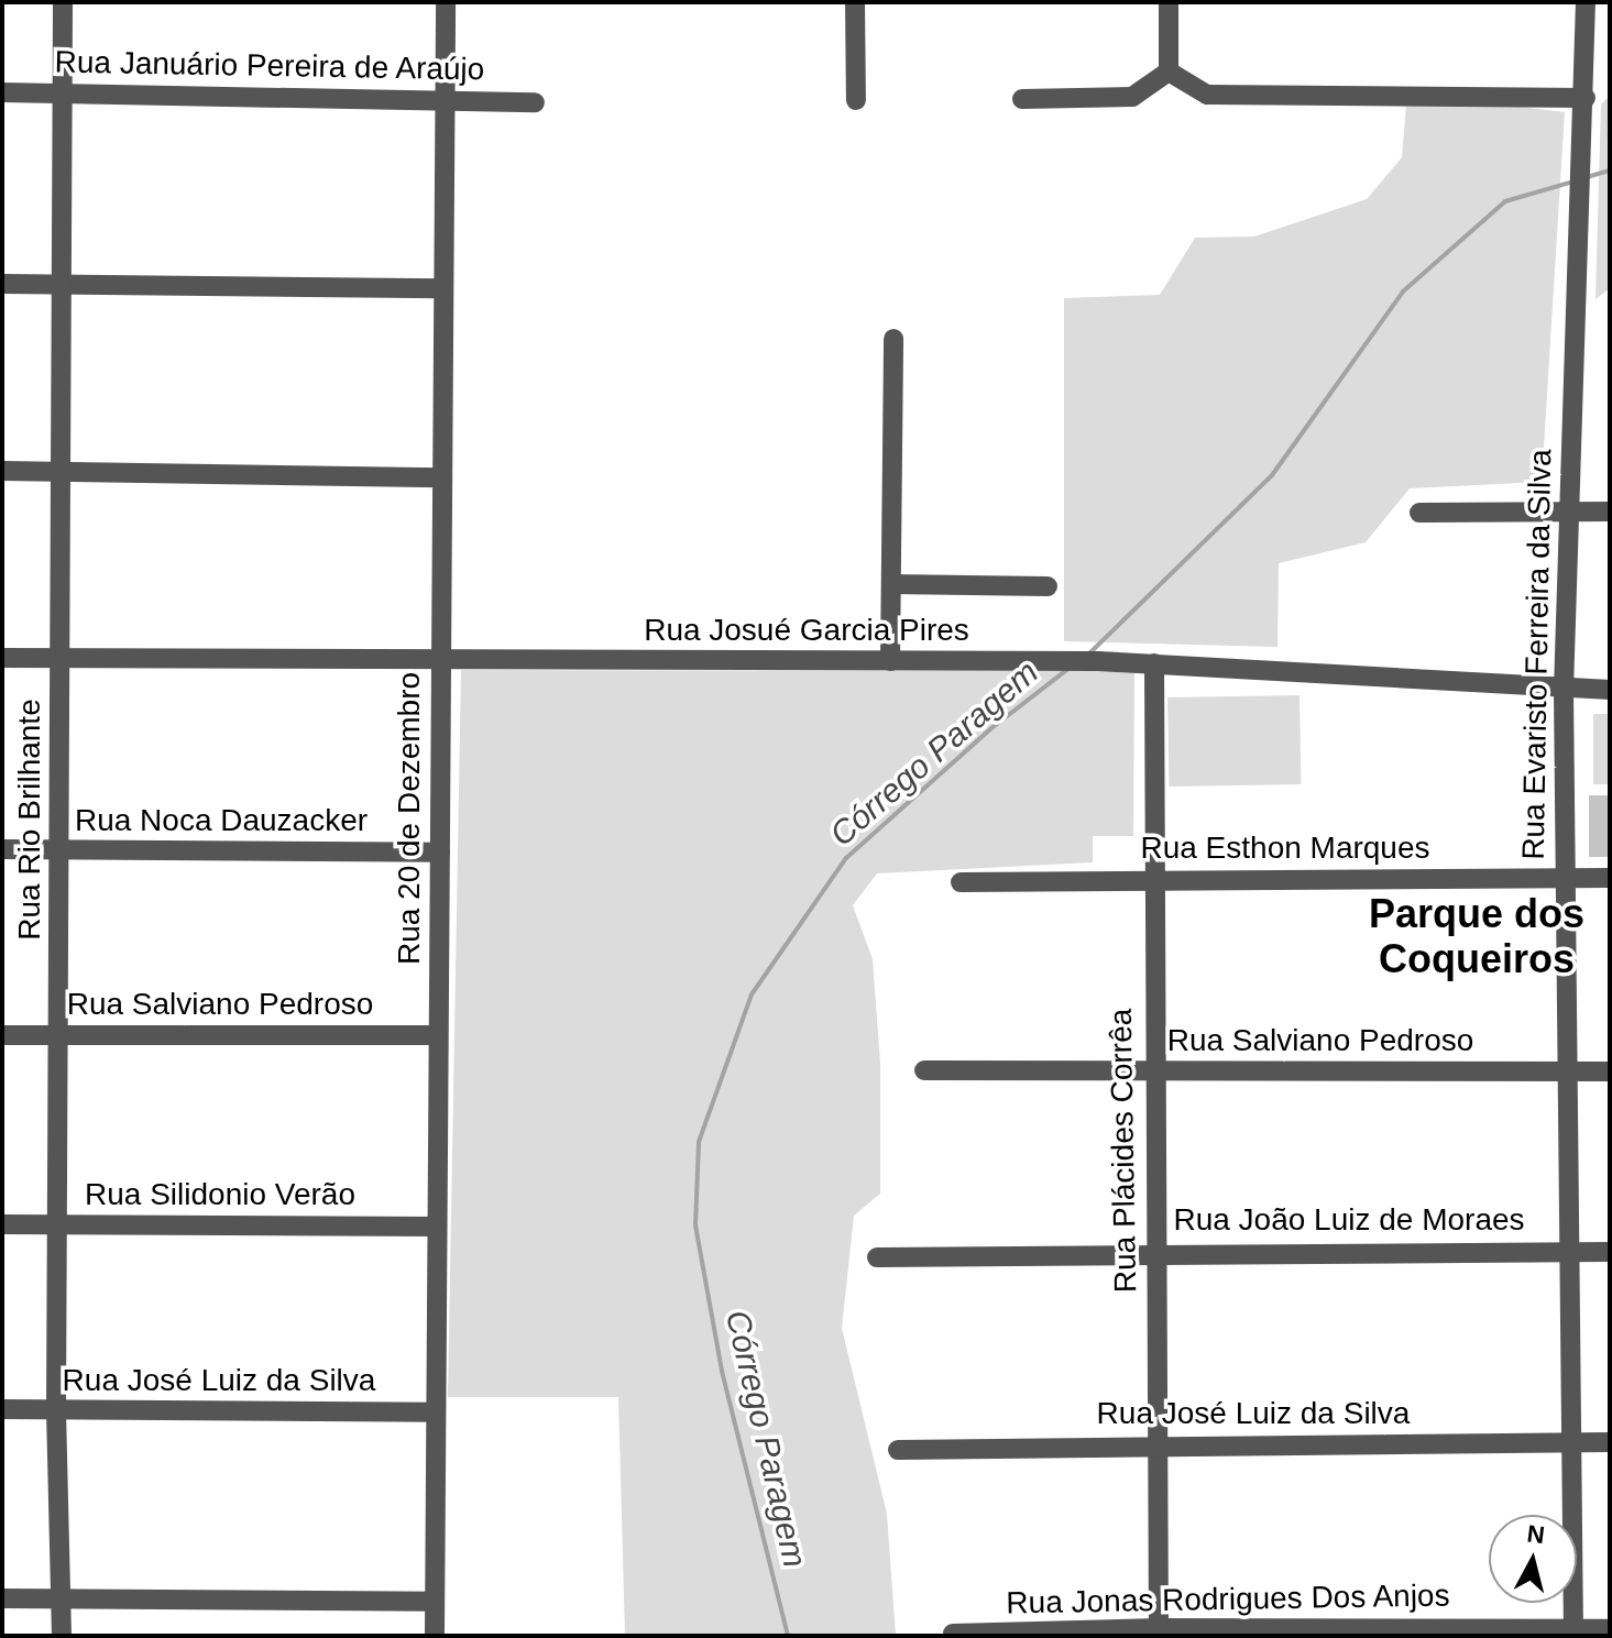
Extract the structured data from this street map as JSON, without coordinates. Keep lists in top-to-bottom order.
{
  "streets": {
    "street": [
      "Rua Januário Pereira de Araújo",
      "Rua Josué Garcia Pires",
      "Rua Evaristo Ferreira da Silva",
      "Rua 20 de Dezembro",
      "Rua Rio Brilhante",
      "Rua Noca Dauzacker",
      "Rua Esthon Marques",
      "Rua Salviano Pedroso",
      "Rua Plácides Corrêa",
      "Rua Silidonio Verão",
      "Rua João Luiz de Moraes",
      "Rua José Luiz da Silva",
      "Rua Jonas Rodrigues Dos Anjos"
    ]
  },
  "crossings": [
    ["Rua Januário Pereira de Araújo", "Rua 20 de Dezembro"],
    ["Rua Januário Pereira de Araújo", "Rua Rio Brilhante"],
    ["Rua Josué Garcia Pires", "Rua Evaristo Ferreira da Silva"],
    ["Rua Josué Garcia Pires", "Rua 20 de Dezembro"],
    ["Rua Josué Garcia Pires", "Rua Rio Brilhante"],
    ["Rua Josué Garcia Pires", "Rua Plácides Corrêa"],
    ["Rua Evaristo Ferreira da Silva", "Rua Esthon Marques"],
    ["Rua Evaristo Ferreira da Silva", "Rua Salviano Pedroso"],
    ["Rua Evaristo Ferreira da Silva", "Rua João Luiz de Moraes"],
    ["Rua Evaristo Ferreira da Silva", "Rua José Luiz da Silva"],
    ["Rua Evaristo Ferreira da Silva", "Rua Jonas Rodrigues Dos Anjos"],
    ["Rua 20 de Dezembro", "Rua Noca Dauzacker"],
    ["Rua 20 de Dezembro", "Rua Salviano Pedroso"],
    ["Rua 20 de Dezembro", "Rua Silidonio Verão"],
    ["Rua 20 de Dezembro", "Rua José Luiz da Silva"],
    ["Rua Rio Brilhante", "Rua Noca Dauzacker"],
    ["Rua Rio Brilhante", "Rua Salviano Pedroso"],
    ["Rua Rio Brilhante", "Rua Silidonio Verão"],
    ["Rua Rio Brilhante", "Rua José Luiz da Silva"],
    ["Rua Esthon Marques", "Rua Plácides Corrêa"],
    ["Rua Salviano Pedroso", "Rua Plácides Corrêa"],
    ["Rua Plácides Corrêa", "Rua João Luiz de Moraes"],
    ["Rua Plácides Corrêa", "Rua José Luiz da Silva"],
    ["Rua Plácides Corrêa", "Rua Jonas Rodrigues Dos Anjos"]
  ],
  "districts": ["Parque dos Coqueiros"],
  "water": ["Córrego Paragem"],
  "north": "top"
}
